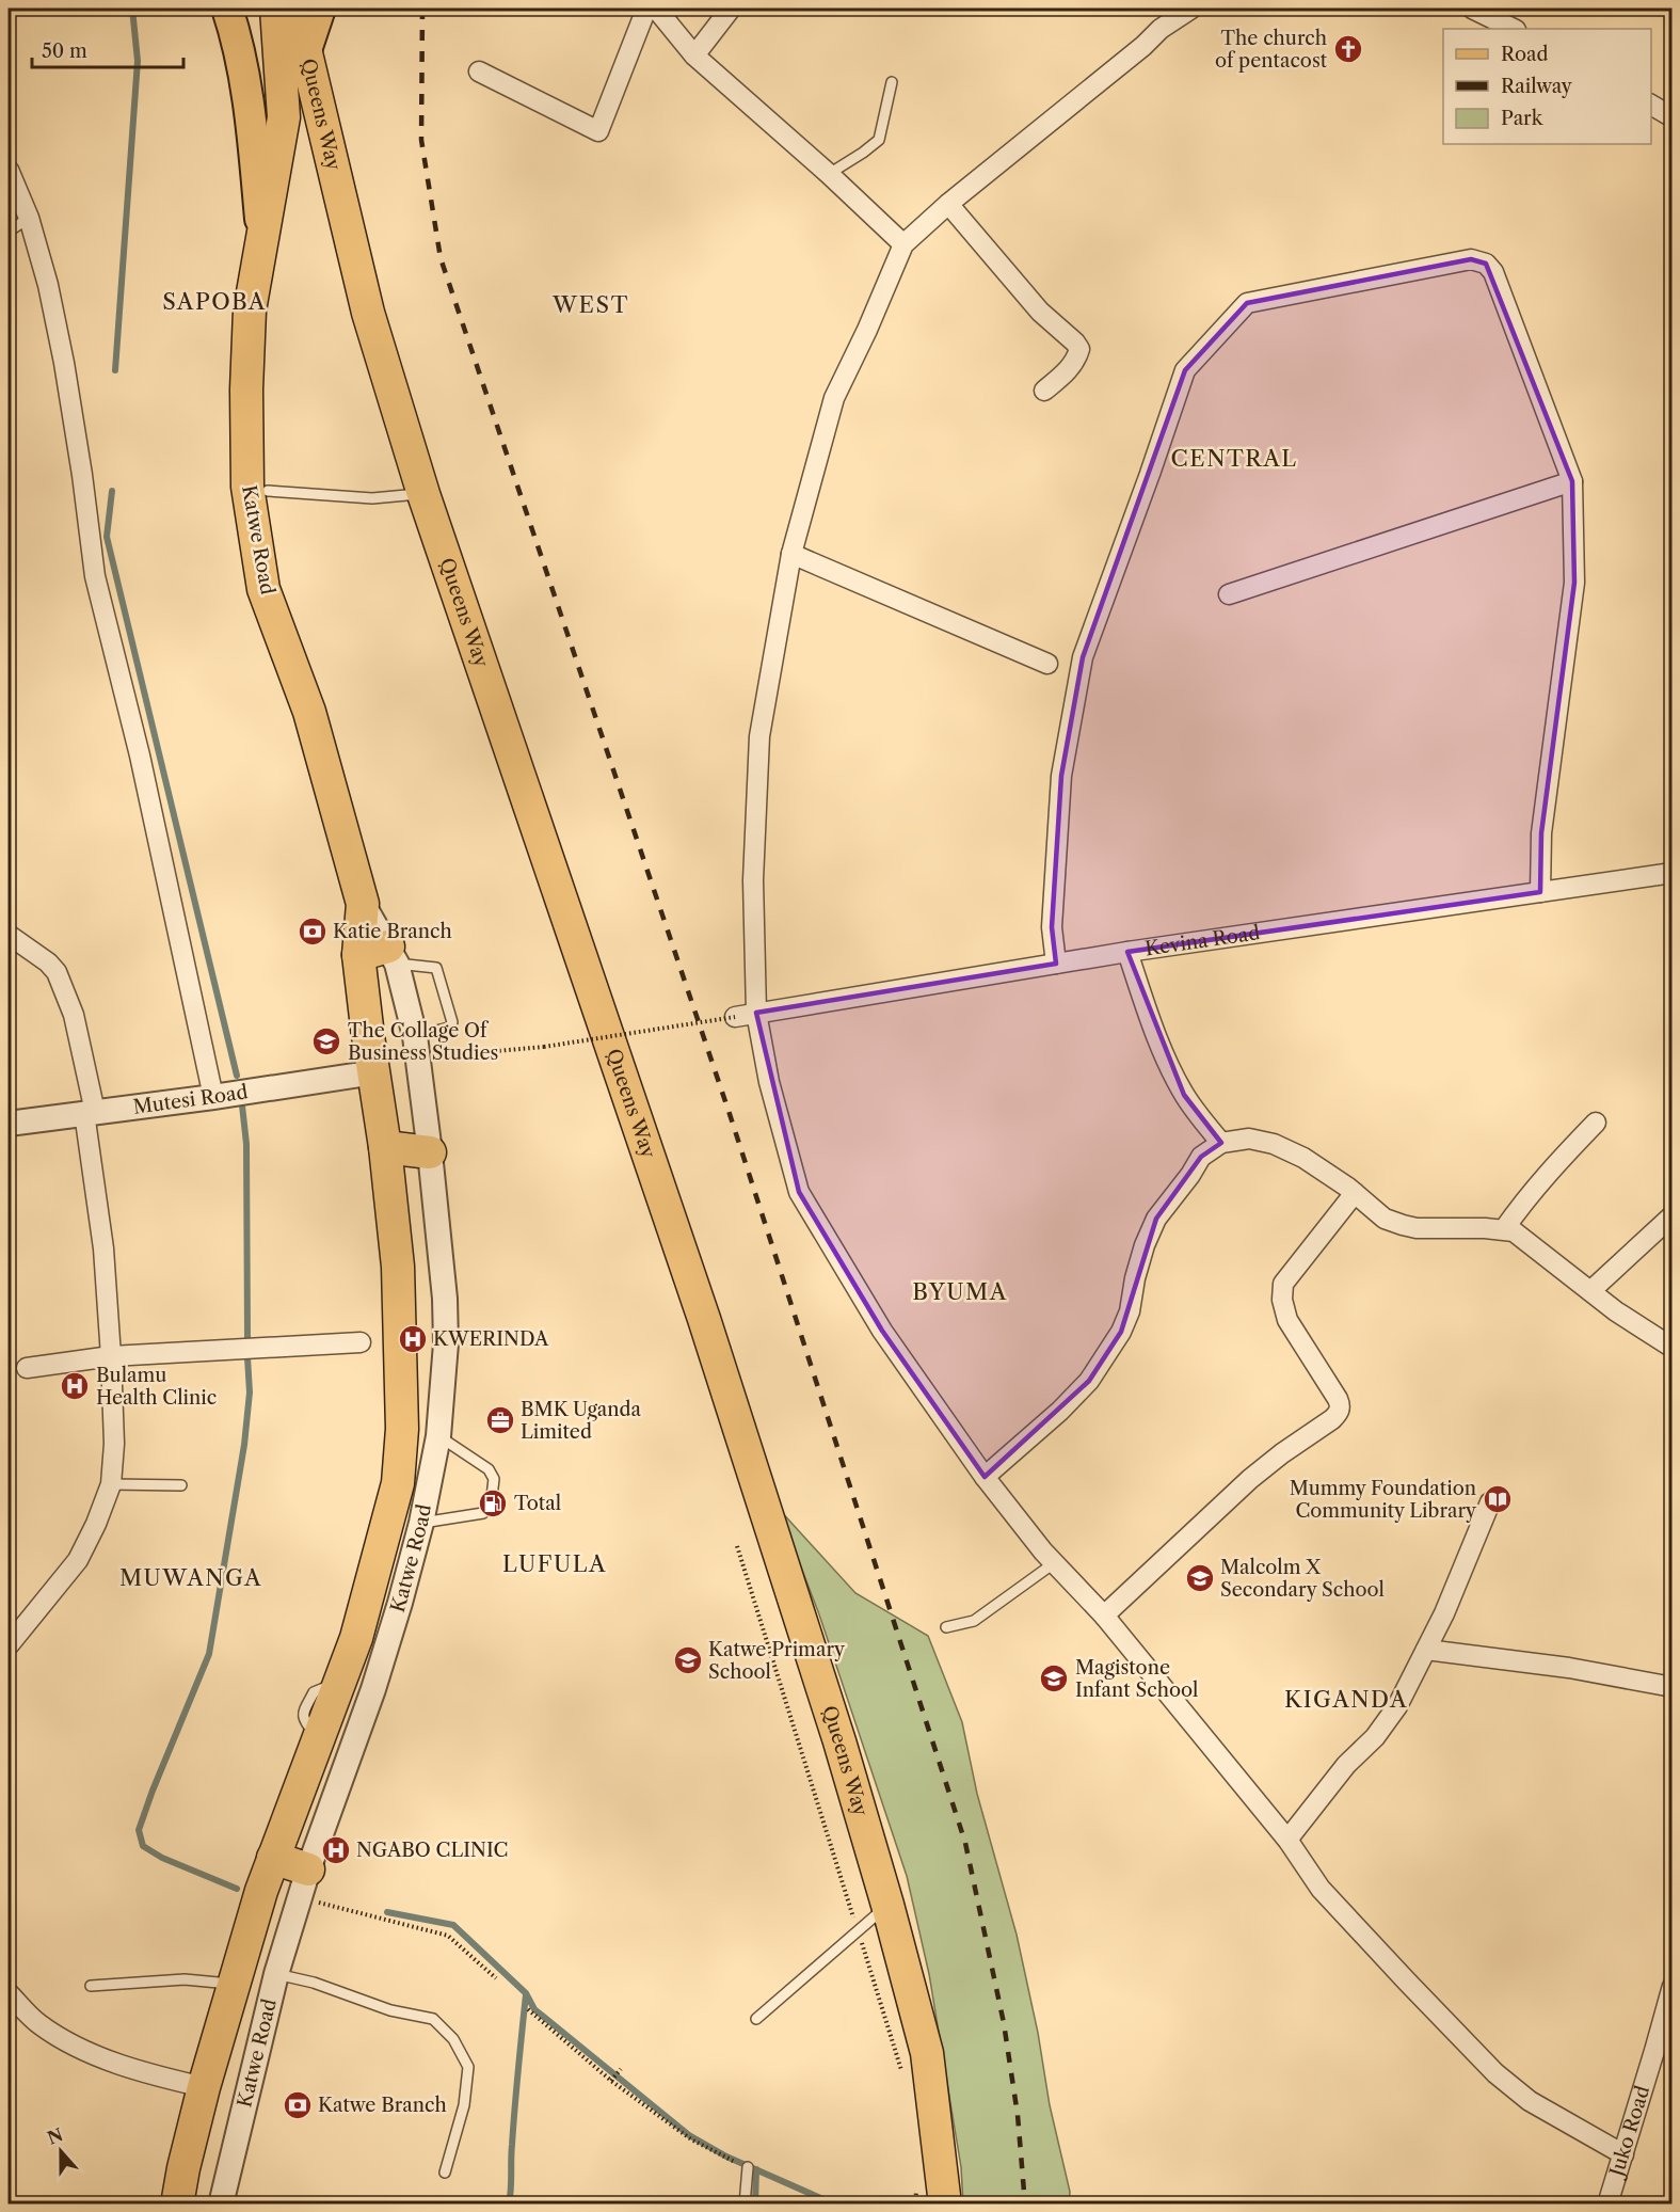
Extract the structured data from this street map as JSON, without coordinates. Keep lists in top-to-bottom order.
{
  "streets": {
    "highway": ["Queens Way", "Katwe Road"],
    "street": ["Kevina Road", "Mutesi Road", "Juko Road"]
  },
  "crossings": [
    ["Katwe Road", "Mutesi Road"]
  ],
  "districts": [
    "SAPOBA",
    "WEST",
    "CENTRAL",
    "BYUMA",
    "LUFULA",
    "MUWANGA",
    "KIGANDA"
  ],
  "places": {
    "church": ["The church of pentacost"],
    "bank": ["Katie Branch", "Katwe Branch"],
    "school or university": [
      "The Collage Of Business Studies",
      "Malcolm X Secondary School",
      "Katwe Primary School",
      "Magistone Infant School"
    ],
    "hospital": ["KWERINDA", "Bulamu Health Clinic", "NGABO CLINIC"],
    "office": ["BMK Uganda Limited"],
    "library": ["Mummy Foundation Community Library"],
    "fuel station": ["Total"]
  },
  "legend": ["Road", "Railway", "Park"],
  "scale_bar": "50 m",
  "north": "top"
}
